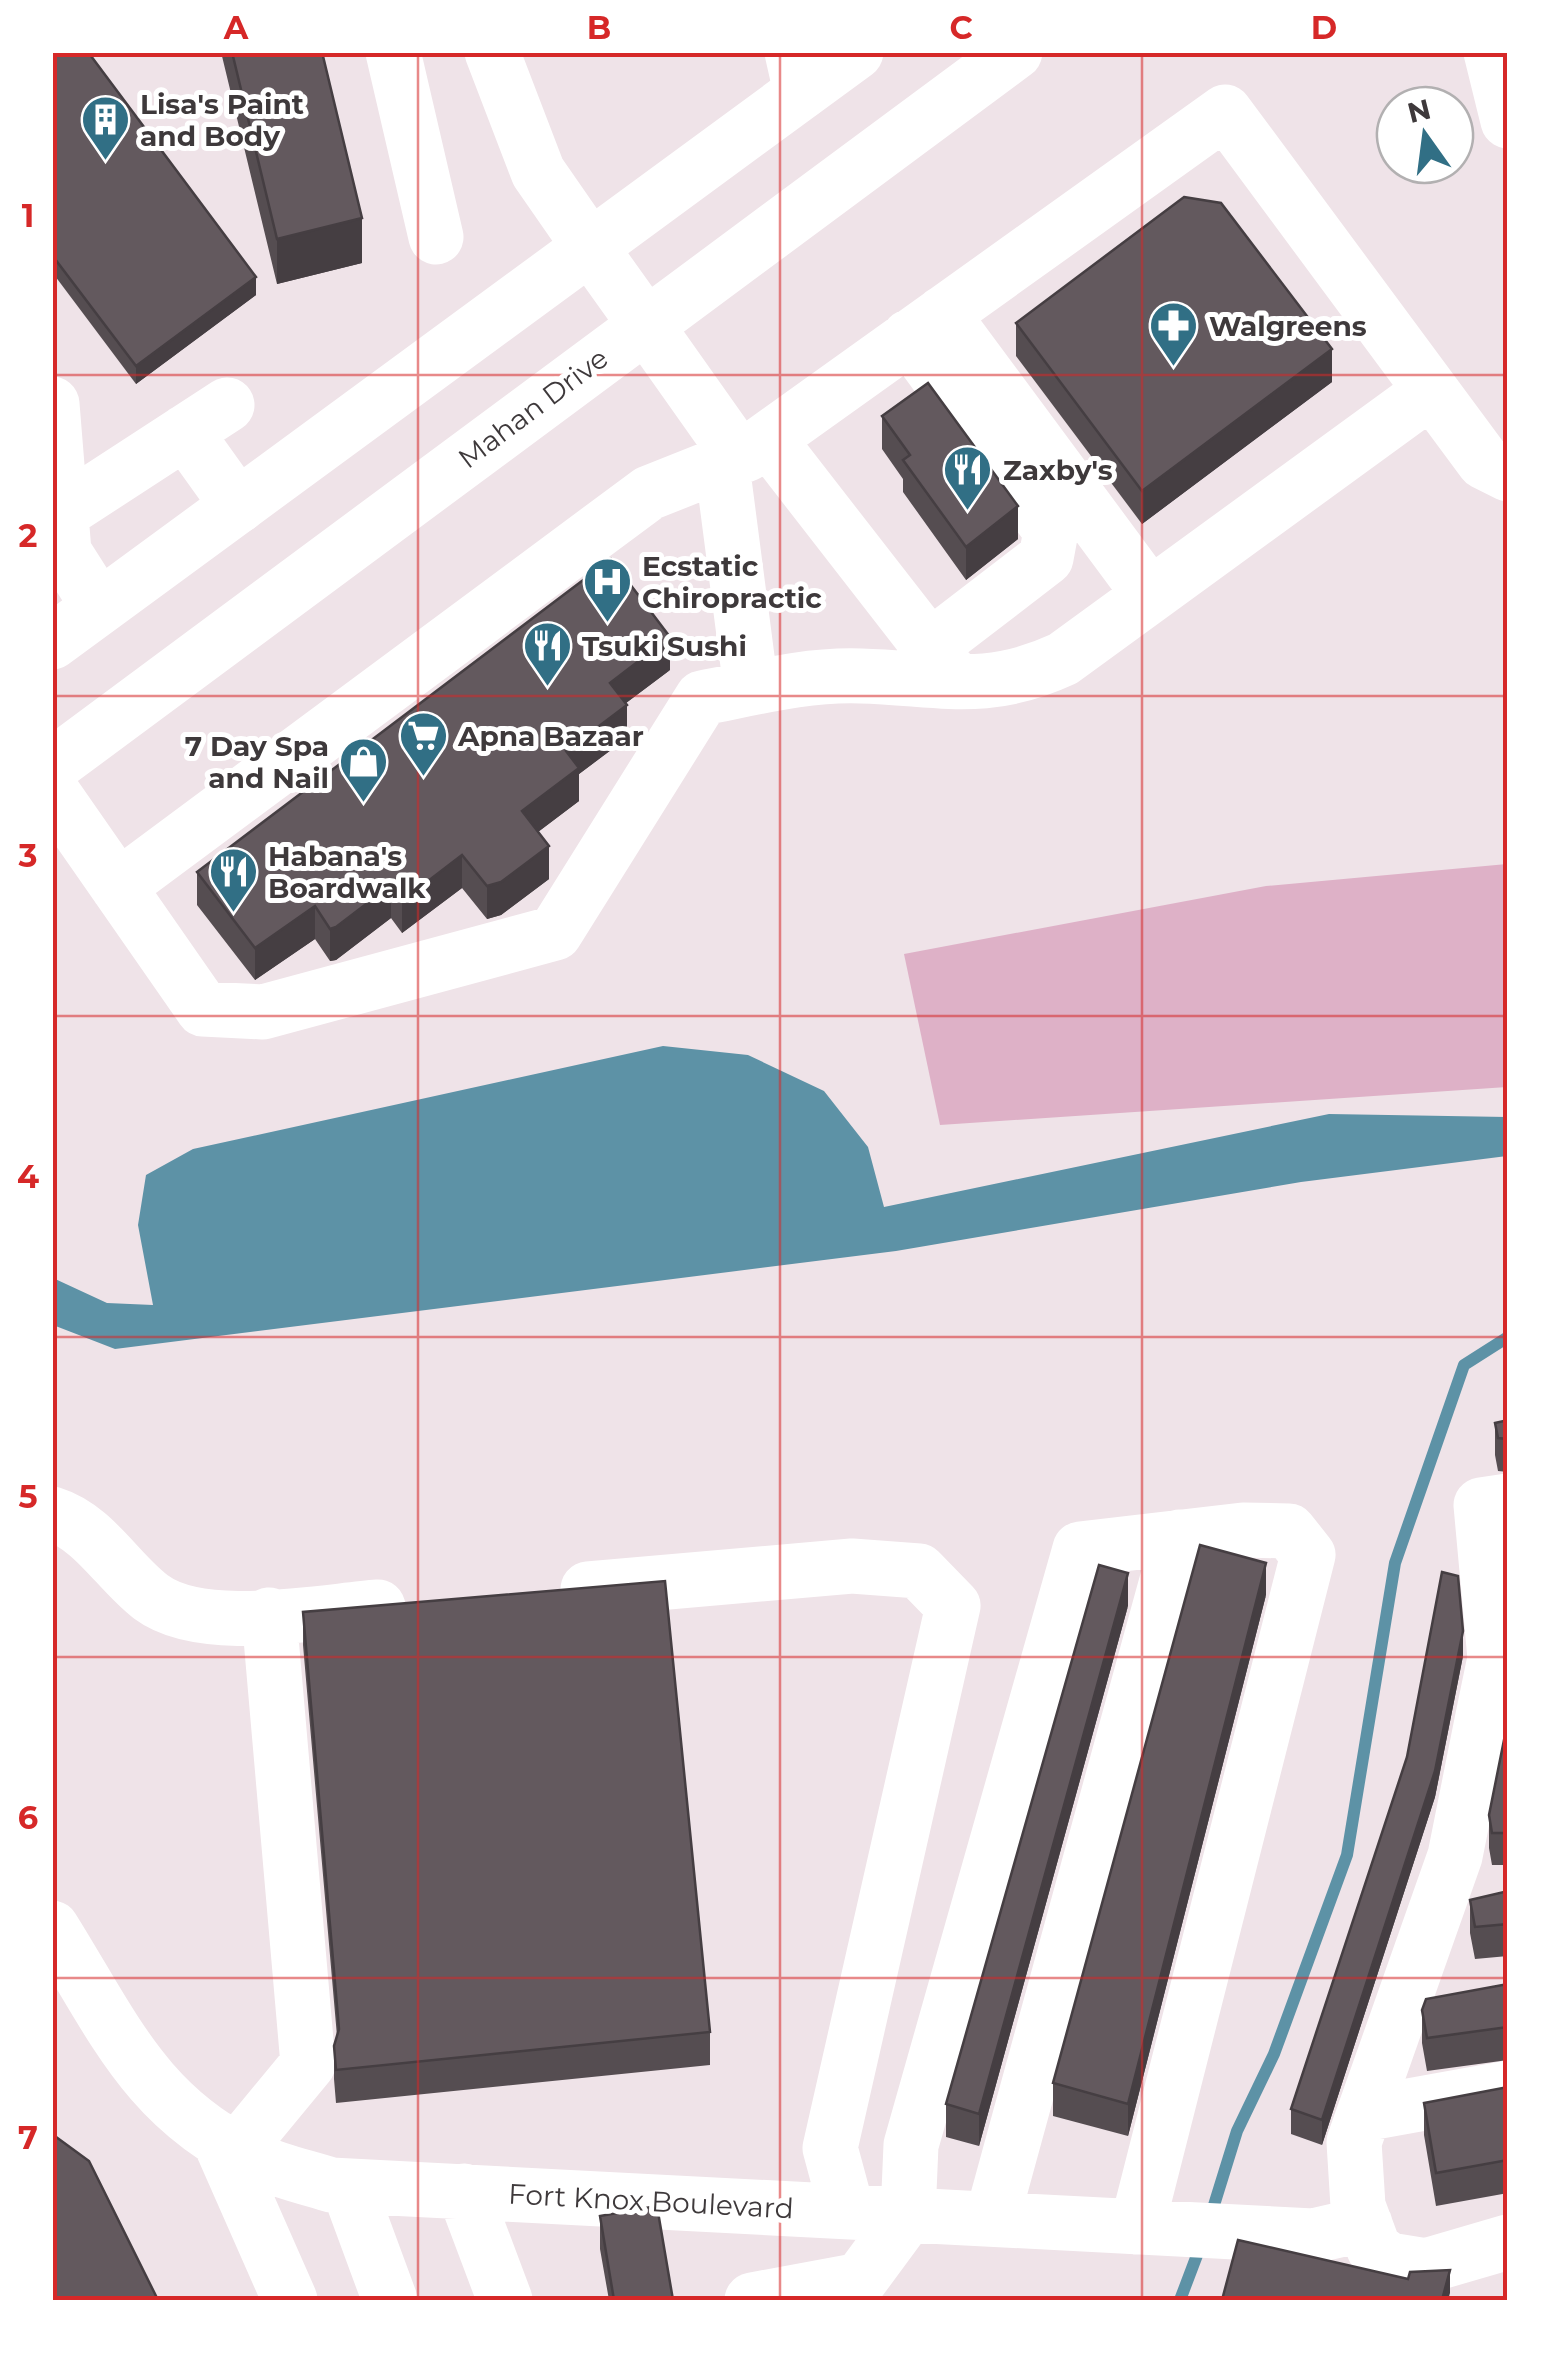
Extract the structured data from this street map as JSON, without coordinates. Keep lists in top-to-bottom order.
{
  "streets": {
    "main road": ["Mahan Drive", "Fort Knox Boulevard"]
  },
  "places": {
    "building": ["Lisa's Paint and Body"],
    "pharmacy": ["Walgreens"],
    "restaurant": ["Zaxby's", "Tsuki Sushi", "Habana's Boardwalk"],
    "hospital": ["Ecstatic Chiropractic"],
    "supermarket": ["Apna Bazaar"],
    "shop": ["7 Day Spa and Nail"]
  },
  "north": "top",
  "grid": {
    "columns": [
      "A",
      "B",
      "C",
      "D"
    ],
    "rows": [
      "1",
      "2",
      "3",
      "4",
      "5",
      "6",
      "7"
    ]
  }
}
